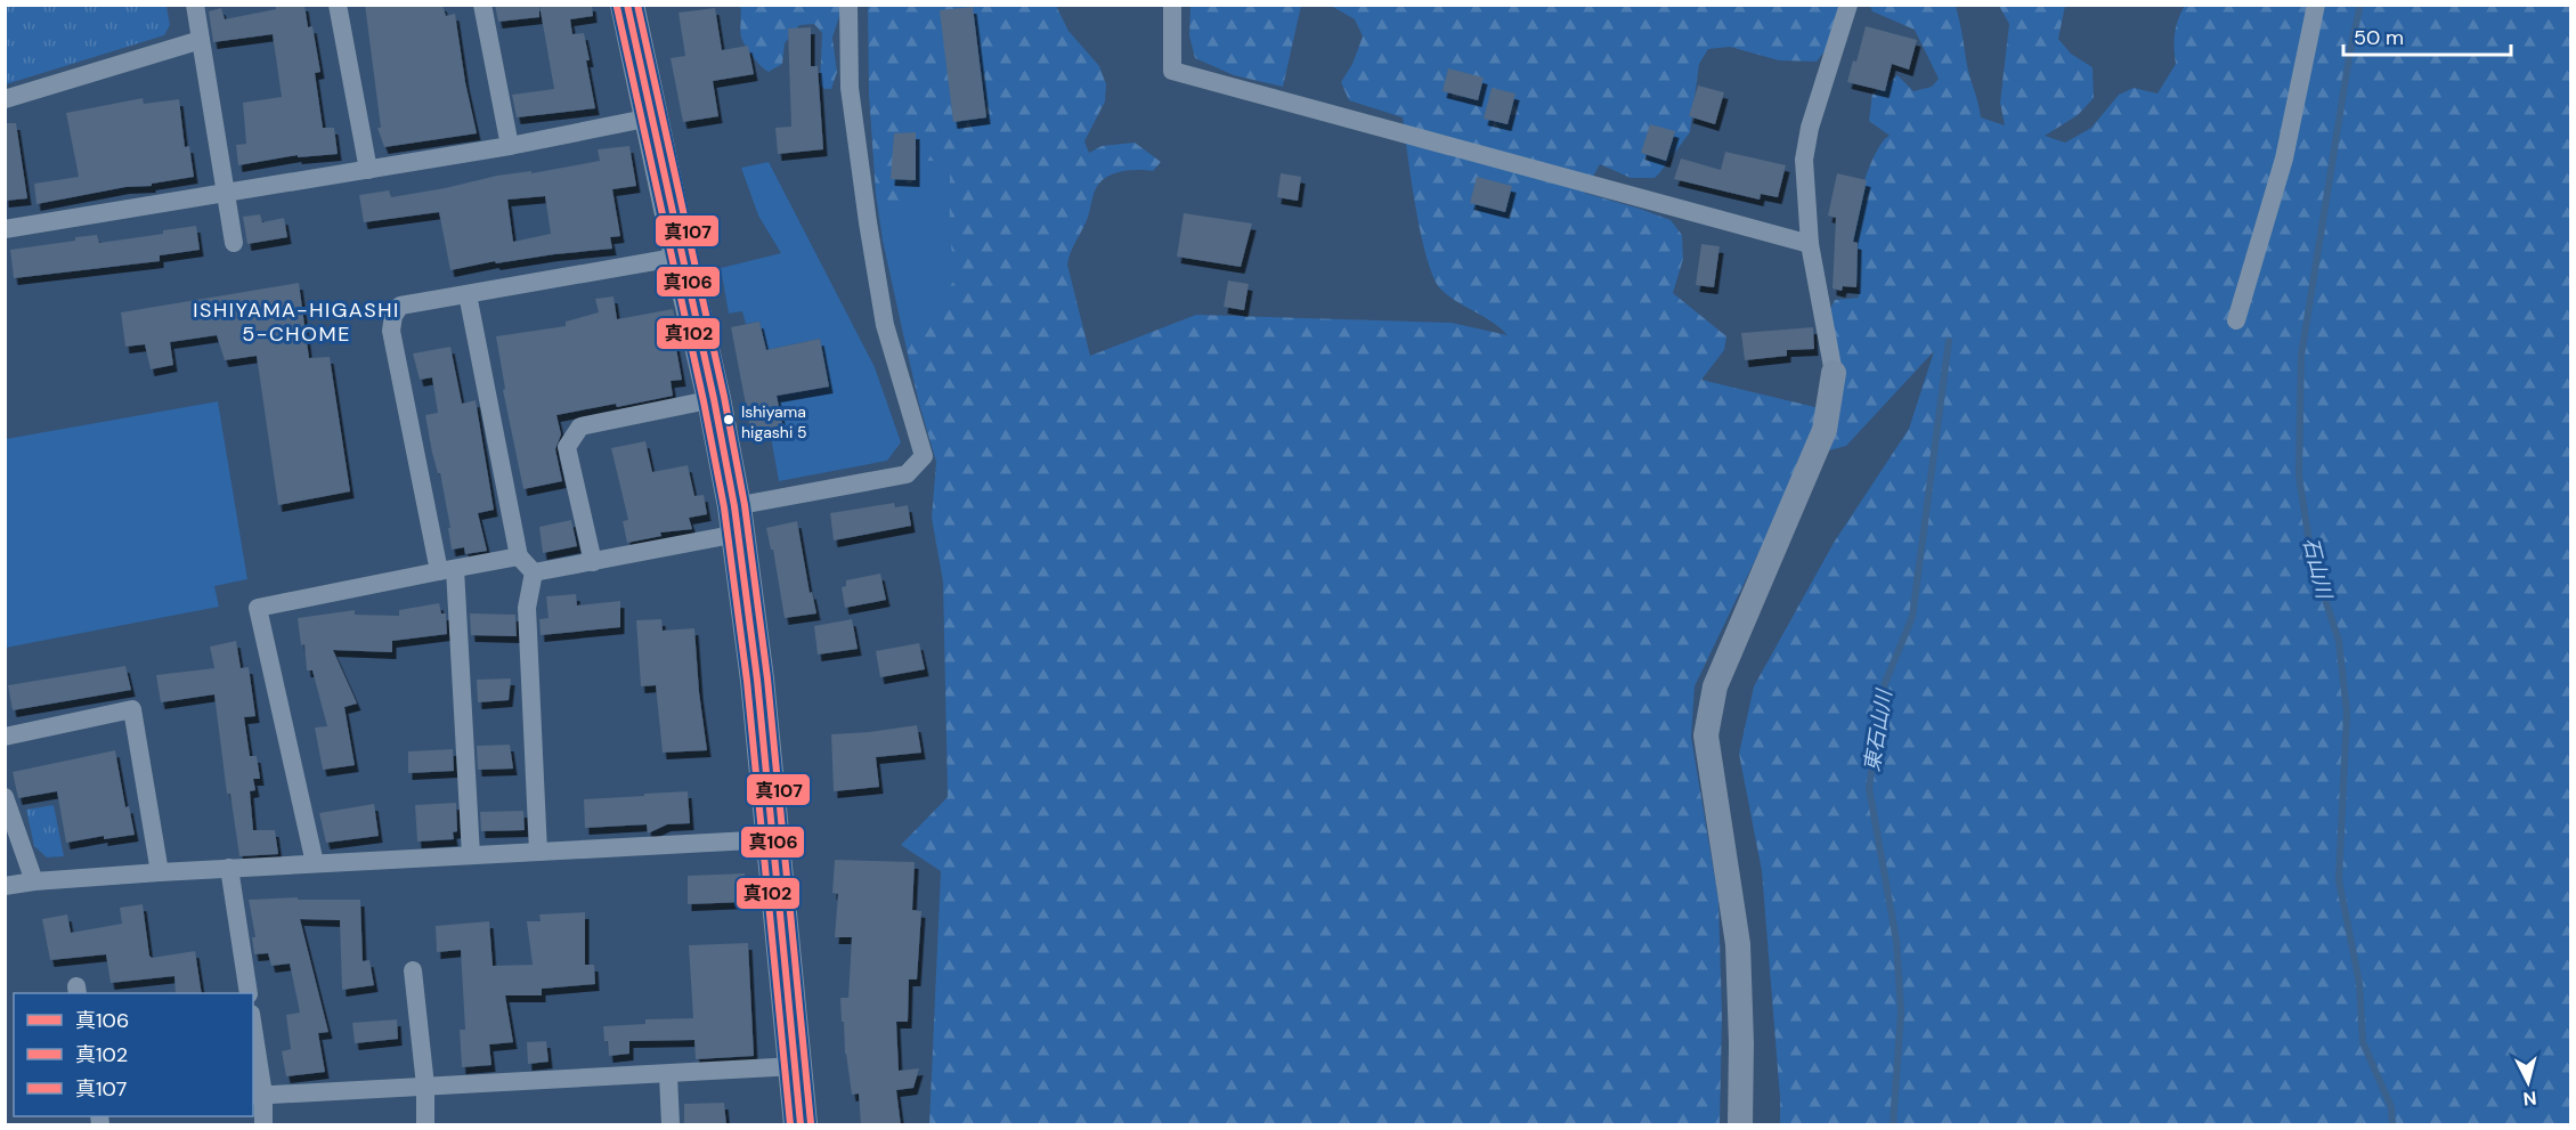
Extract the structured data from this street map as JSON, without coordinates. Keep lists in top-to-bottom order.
{
  "districts": ["ISHIYAMA-HIGASHI 5-CHOME"],
  "water": ["石山川", "東石山川"],
  "places": ["Ishiyama higashi 5"],
  "lines": ["transit line 真106", "transit line 真107", "transit line 真102"],
  "legend": ["真106", "真102", "真107"],
  "scale_bar": "50 m",
  "north": "bottom"
}
